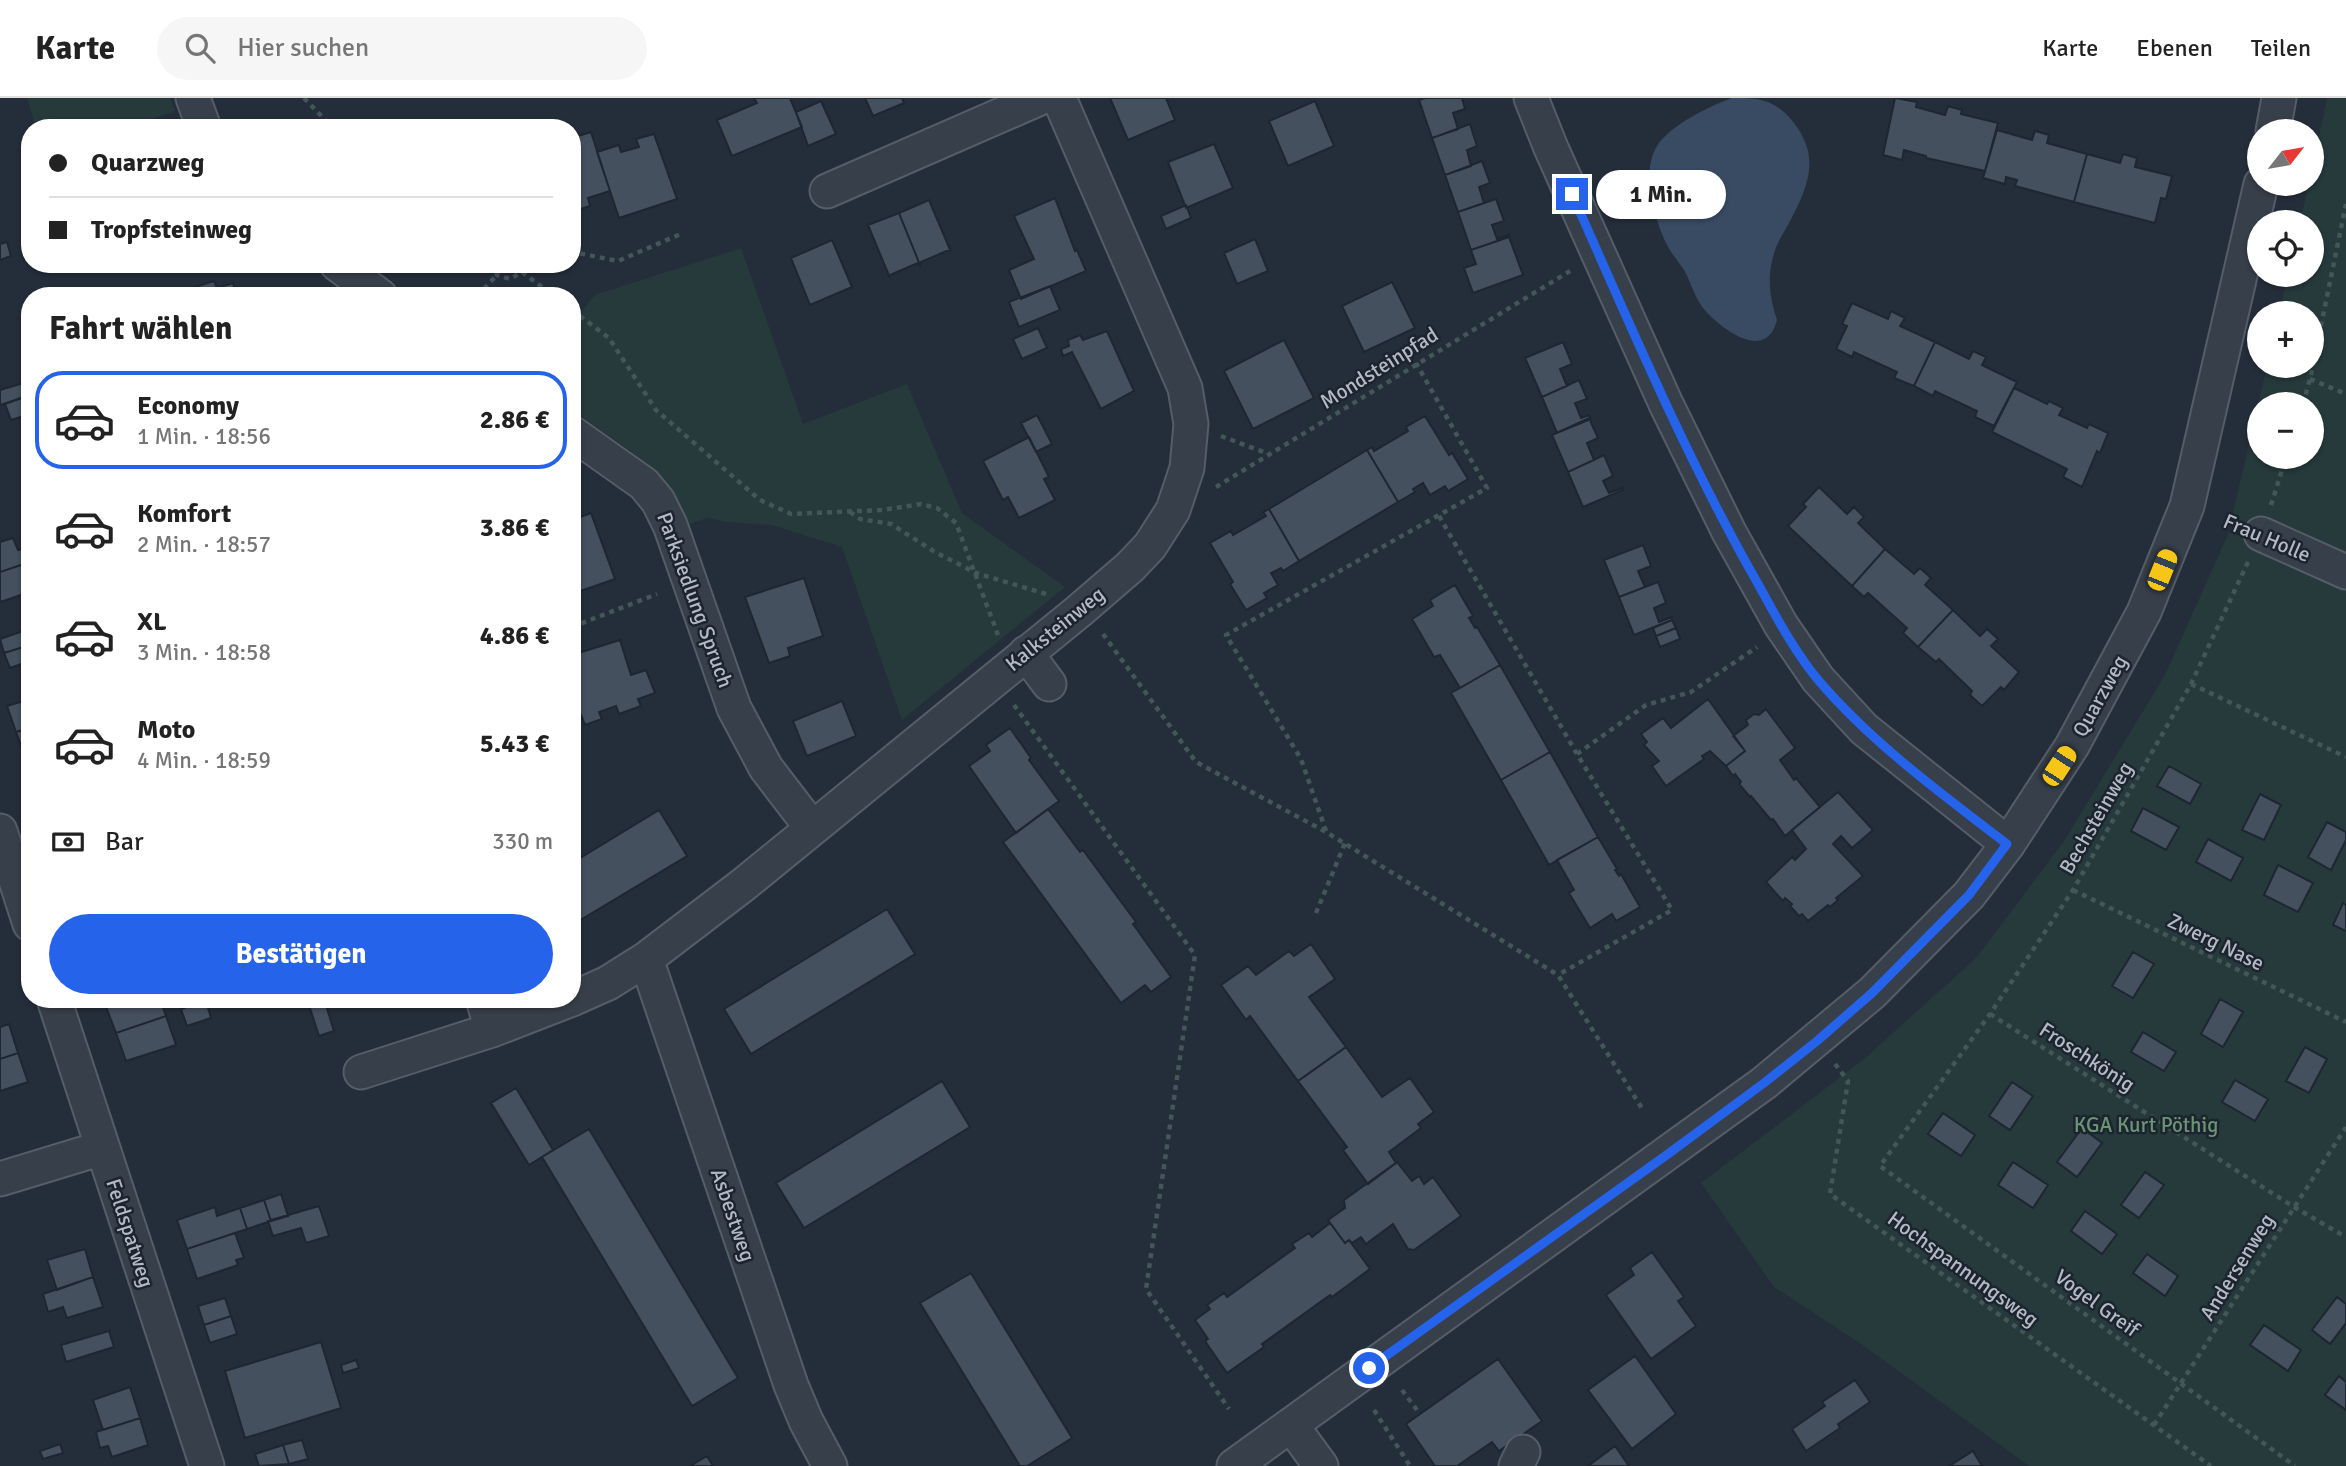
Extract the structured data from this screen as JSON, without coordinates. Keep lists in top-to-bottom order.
{
  "streets": {
    "street": [
      "Frau Holle",
      "Parksiedlung Spruch",
      "Kalksteinweg",
      "Quarzweg",
      "Asbestweg",
      "Feldspatweg"
    ],
    "path": [
      "Mondsteinpfad",
      "Bechsteinweg",
      "Zwerg Nase",
      "Froschkönig",
      "Andersenweg",
      "Hochspannungsweg",
      "Vogel Greif"
    ]
  },
  "crossings": [
    ["Frau Holle", "Bechsteinweg"],
    ["Parksiedlung Spruch", "Kalksteinweg"],
    ["Kalksteinweg", "Asbestweg"],
    ["Quarzweg", "Hochspannungsweg"],
    ["Bechsteinweg", "Zwerg Nase"],
    ["Bechsteinweg", "Froschkönig"],
    ["Bechsteinweg", "Vogel Greif"],
    ["Froschkönig", "Andersenweg"],
    ["Andersenweg", "Hochspannungsweg"],
    ["Andersenweg", "Vogel Greif"]
  ],
  "parks": ["KGA Kurt Pöthig"],
  "north": "top right",
  "page": {
    "header": "Karte",
    "search": "Hier suchen",
    "nav": ["Karte", "Ebenen", "Teilen"],
    "map_buttons": ["+", "−"],
    "banner": ["Quarzweg", "Tropfsteinweg"],
    "bubble": "1 Min.",
    "heading": "Fahrt wählen",
    "list": [
      {
        "name": "Economy",
        "note": "1 Min. · 18:56",
        "value": "2.86 €"
      },
      {
        "name": "Komfort",
        "note": "2 Min. · 18:57",
        "value": "3.86 €"
      },
      {
        "name": "XL",
        "note": "3 Min. · 18:58",
        "value": "4.86 €"
      },
      {
        "name": "Moto",
        "note": "4 Min. · 18:59",
        "value": "5.43 €"
      }
    ],
    "pay": ["Bar", "330 m"],
    "buttons": "Bestätigen"
  }
}
